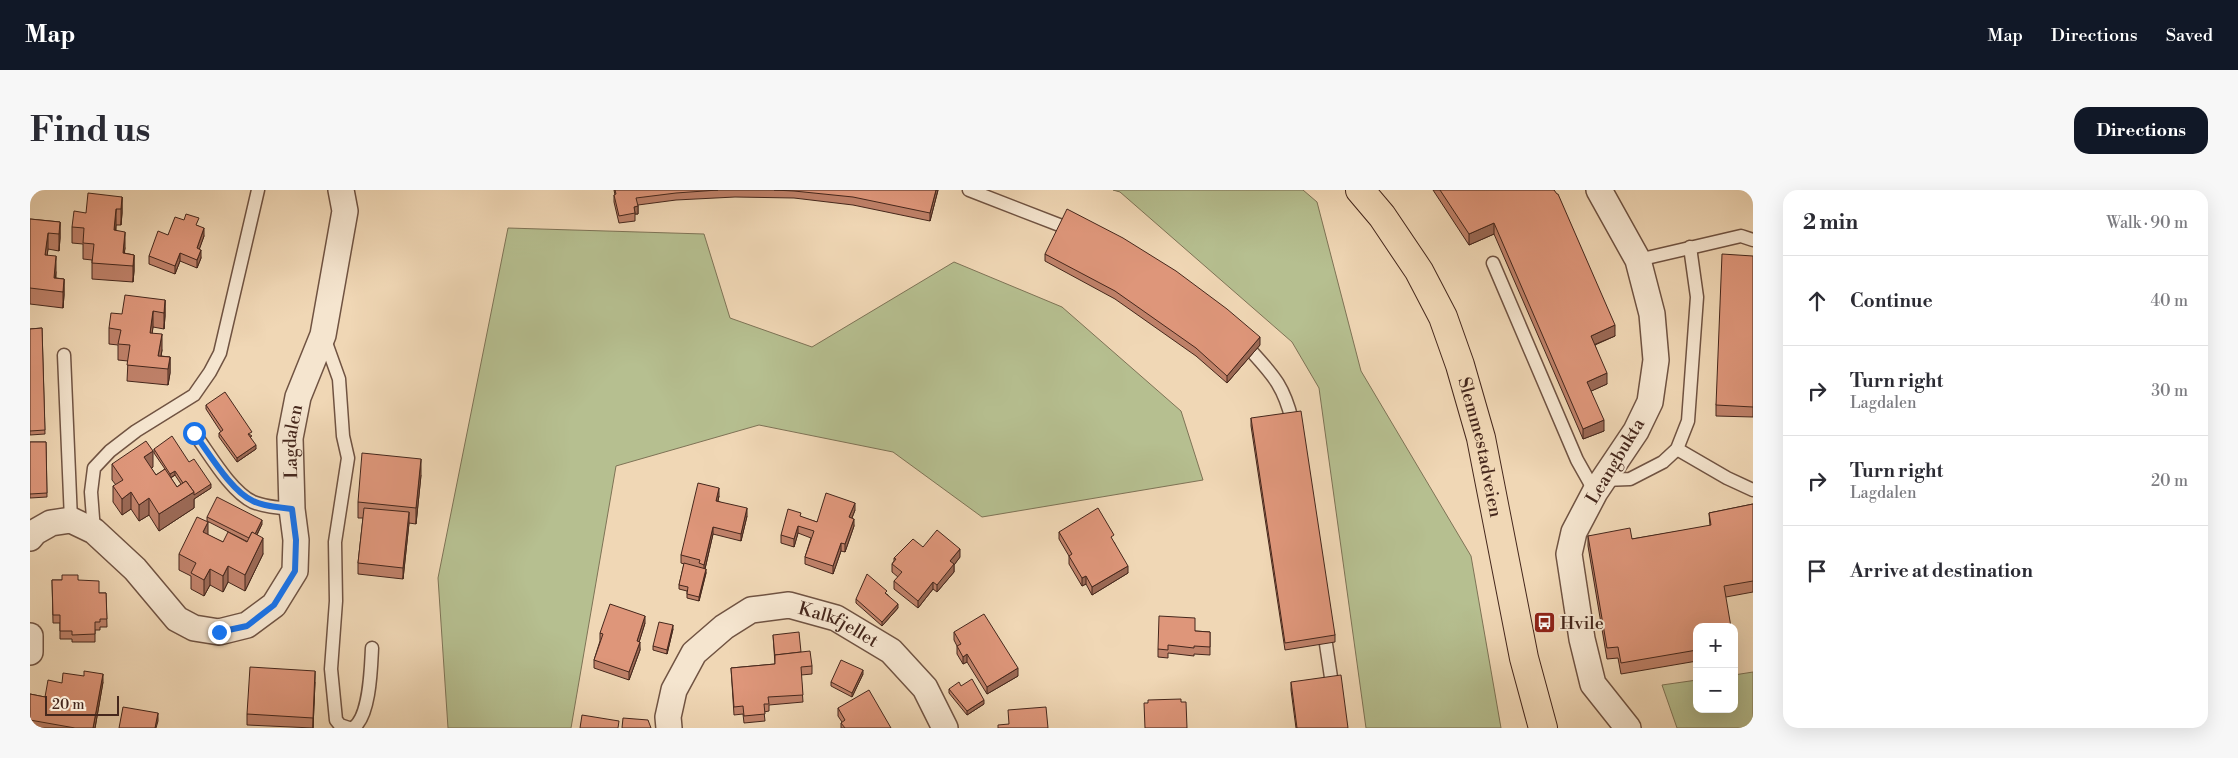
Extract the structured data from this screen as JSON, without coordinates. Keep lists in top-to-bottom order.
{
  "streets": {
    "main road": ["Slemmestadveien"],
    "street": ["Lagdalen", "Leangbukta", "Kalkfjellet"]
  },
  "places": {
    "bus stop": ["Hvile"]
  },
  "scale_bar": "20 m",
  "page": {
    "header": "Map",
    "nav": ["Map", "Directions", "Saved"],
    "buttons": "Directions",
    "title": "Find us",
    "heading": ["2 min", "Walk · 90 m"],
    "list": [
      ["Continue", "40 m"],
      ["Turn right", "Lagdalen", "30 m"],
      ["Turn right", "Lagdalen", "20 m"],
      "Arrive at destination"
    ],
    "map_buttons": ["+", "−"],
    "scale": "20 m"
  }
}
